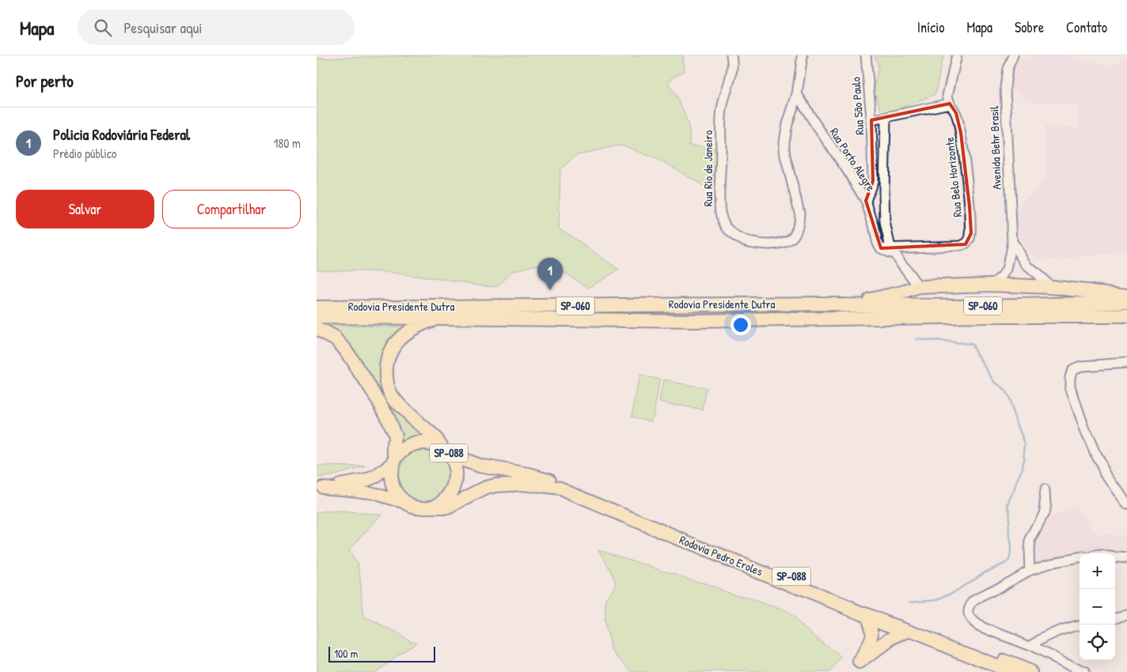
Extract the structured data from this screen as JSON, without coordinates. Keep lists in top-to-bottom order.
{
  "streets": {
    "highway": [
      "Rodovia Presidente Dutra",
      "SP-060",
      "SP-088",
      "Rodovia Pedro Eroles"
    ],
    "street": [
      "Rua São Paulo",
      "Avenida Behr Brasil",
      "Rua Porto Alegre",
      "Rua Rio de Janeiro",
      "Rua Belo Horizonte"
    ]
  },
  "crossings": [
    ["Rua São Paulo", "Rua Porto Alegre"],
    ["Rua Porto Alegre", "Rua Rio de Janeiro"],
    ["Rua Porto Alegre", "Rua Belo Horizonte"],
    ["SP-088", "Rodovia Pedro Eroles"]
  ],
  "scale_bar": "100 m",
  "page": {
    "header": "Mapa",
    "search": "Pesquisar aqui",
    "nav": [
      "Início",
      "Mapa",
      "Sobre",
      "Contato"
    ],
    "heading": "Por perto",
    "list": [
      {
        "mark": "1",
        "name": "Policia Rodoviária Federal",
        "note": "Prédio público",
        "value": "180 m"
      }
    ],
    "buttons": ["Salvar", "Compartilhar"],
    "pins": "1",
    "map_buttons": ["+", "−"],
    "scale": "100 m"
  }
}
